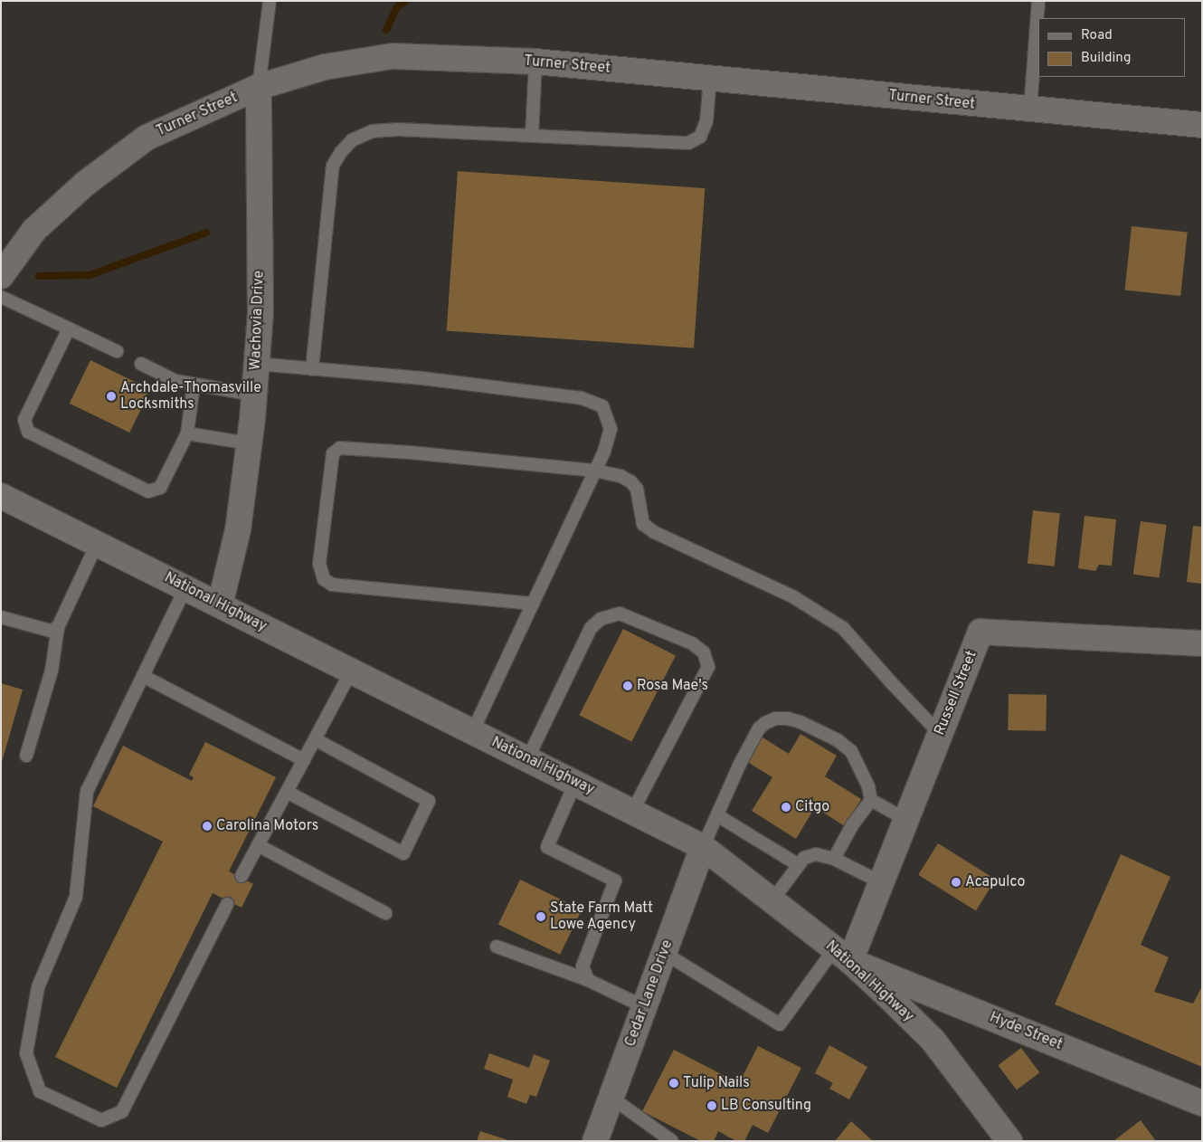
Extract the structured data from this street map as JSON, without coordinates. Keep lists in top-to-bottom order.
{
  "streets": {
    "street": [
      "Turner Street",
      "Wachovia Drive",
      "National Highway",
      "Russell Street",
      "Cedar Lane Drive",
      "Hyde Street"
    ]
  },
  "crossings": [
    ["Turner Street", "Wachovia Drive"],
    ["Wachovia Drive", "National Highway"],
    ["National Highway", "Russell Street"],
    ["National Highway", "Cedar Lane Drive"],
    ["National Highway", "Hyde Street"],
    ["Russell Street", "Hyde Street"]
  ],
  "places": [
    "Archdale-Thomasville Locksmiths",
    "Rosa Mae's",
    "Citgo",
    "Carolina Motors",
    "Acapulco",
    "State Farm Matt Lowe Agency",
    "Tulip Nails",
    "LB Consulting"
  ],
  "legend": ["Road", "Building"]
}
